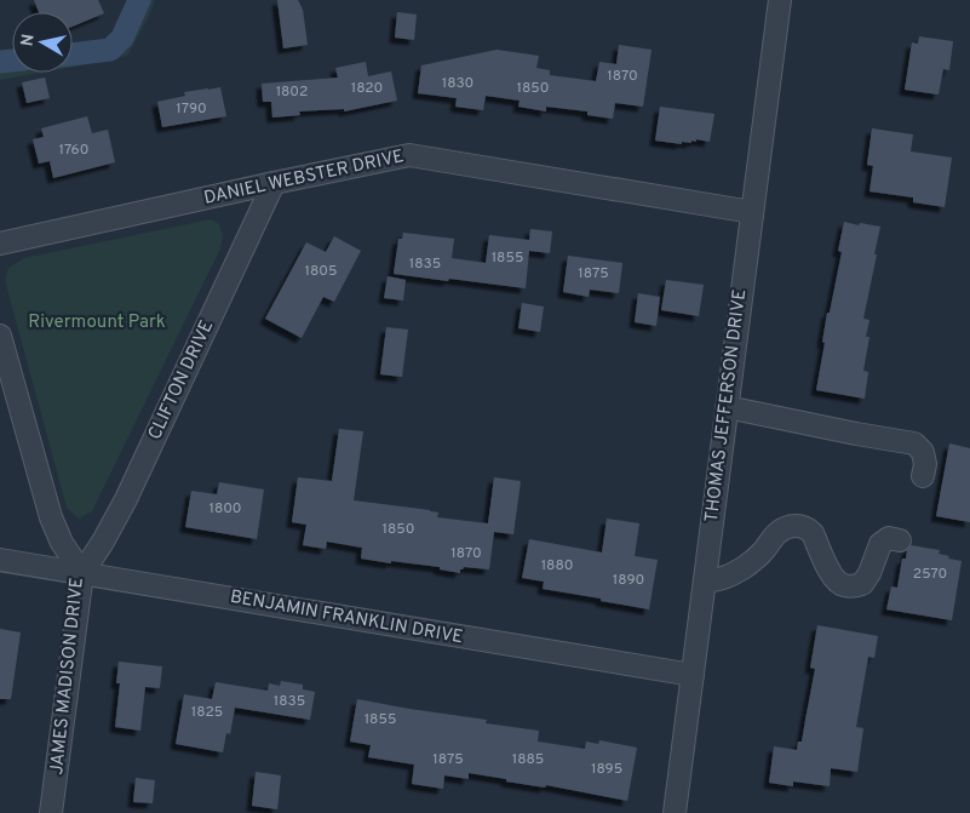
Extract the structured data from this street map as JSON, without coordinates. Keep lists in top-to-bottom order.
{
  "streets": {
    "street": [
      "DANIEL WEBSTER DRIVE",
      "CLIFTON DRIVE",
      "THOMAS JEFFERSON DRIVE",
      "BENJAMIN FRANKLIN DRIVE",
      "JAMES MADISON DRIVE"
    ]
  },
  "crossings": [
    ["DANIEL WEBSTER DRIVE", "CLIFTON DRIVE"],
    ["DANIEL WEBSTER DRIVE", "THOMAS JEFFERSON DRIVE"],
    ["CLIFTON DRIVE", "BENJAMIN FRANKLIN DRIVE"],
    ["CLIFTON DRIVE", "JAMES MADISON DRIVE"],
    ["THOMAS JEFFERSON DRIVE", "BENJAMIN FRANKLIN DRIVE"],
    ["BENJAMIN FRANKLIN DRIVE", "JAMES MADISON DRIVE"]
  ],
  "parks": ["Rivermount Park"],
  "house_numbers": [
    "1870",
    "1830",
    "1820",
    "1850",
    "1802",
    "1790",
    "1760",
    "1855",
    "1835",
    "1805",
    "1875",
    "1800",
    "1850",
    "1870",
    "1880",
    "2570",
    "1890",
    "1835",
    "1825",
    "1855",
    "1875",
    "1885",
    "1895"
  ],
  "north": "left"
}
